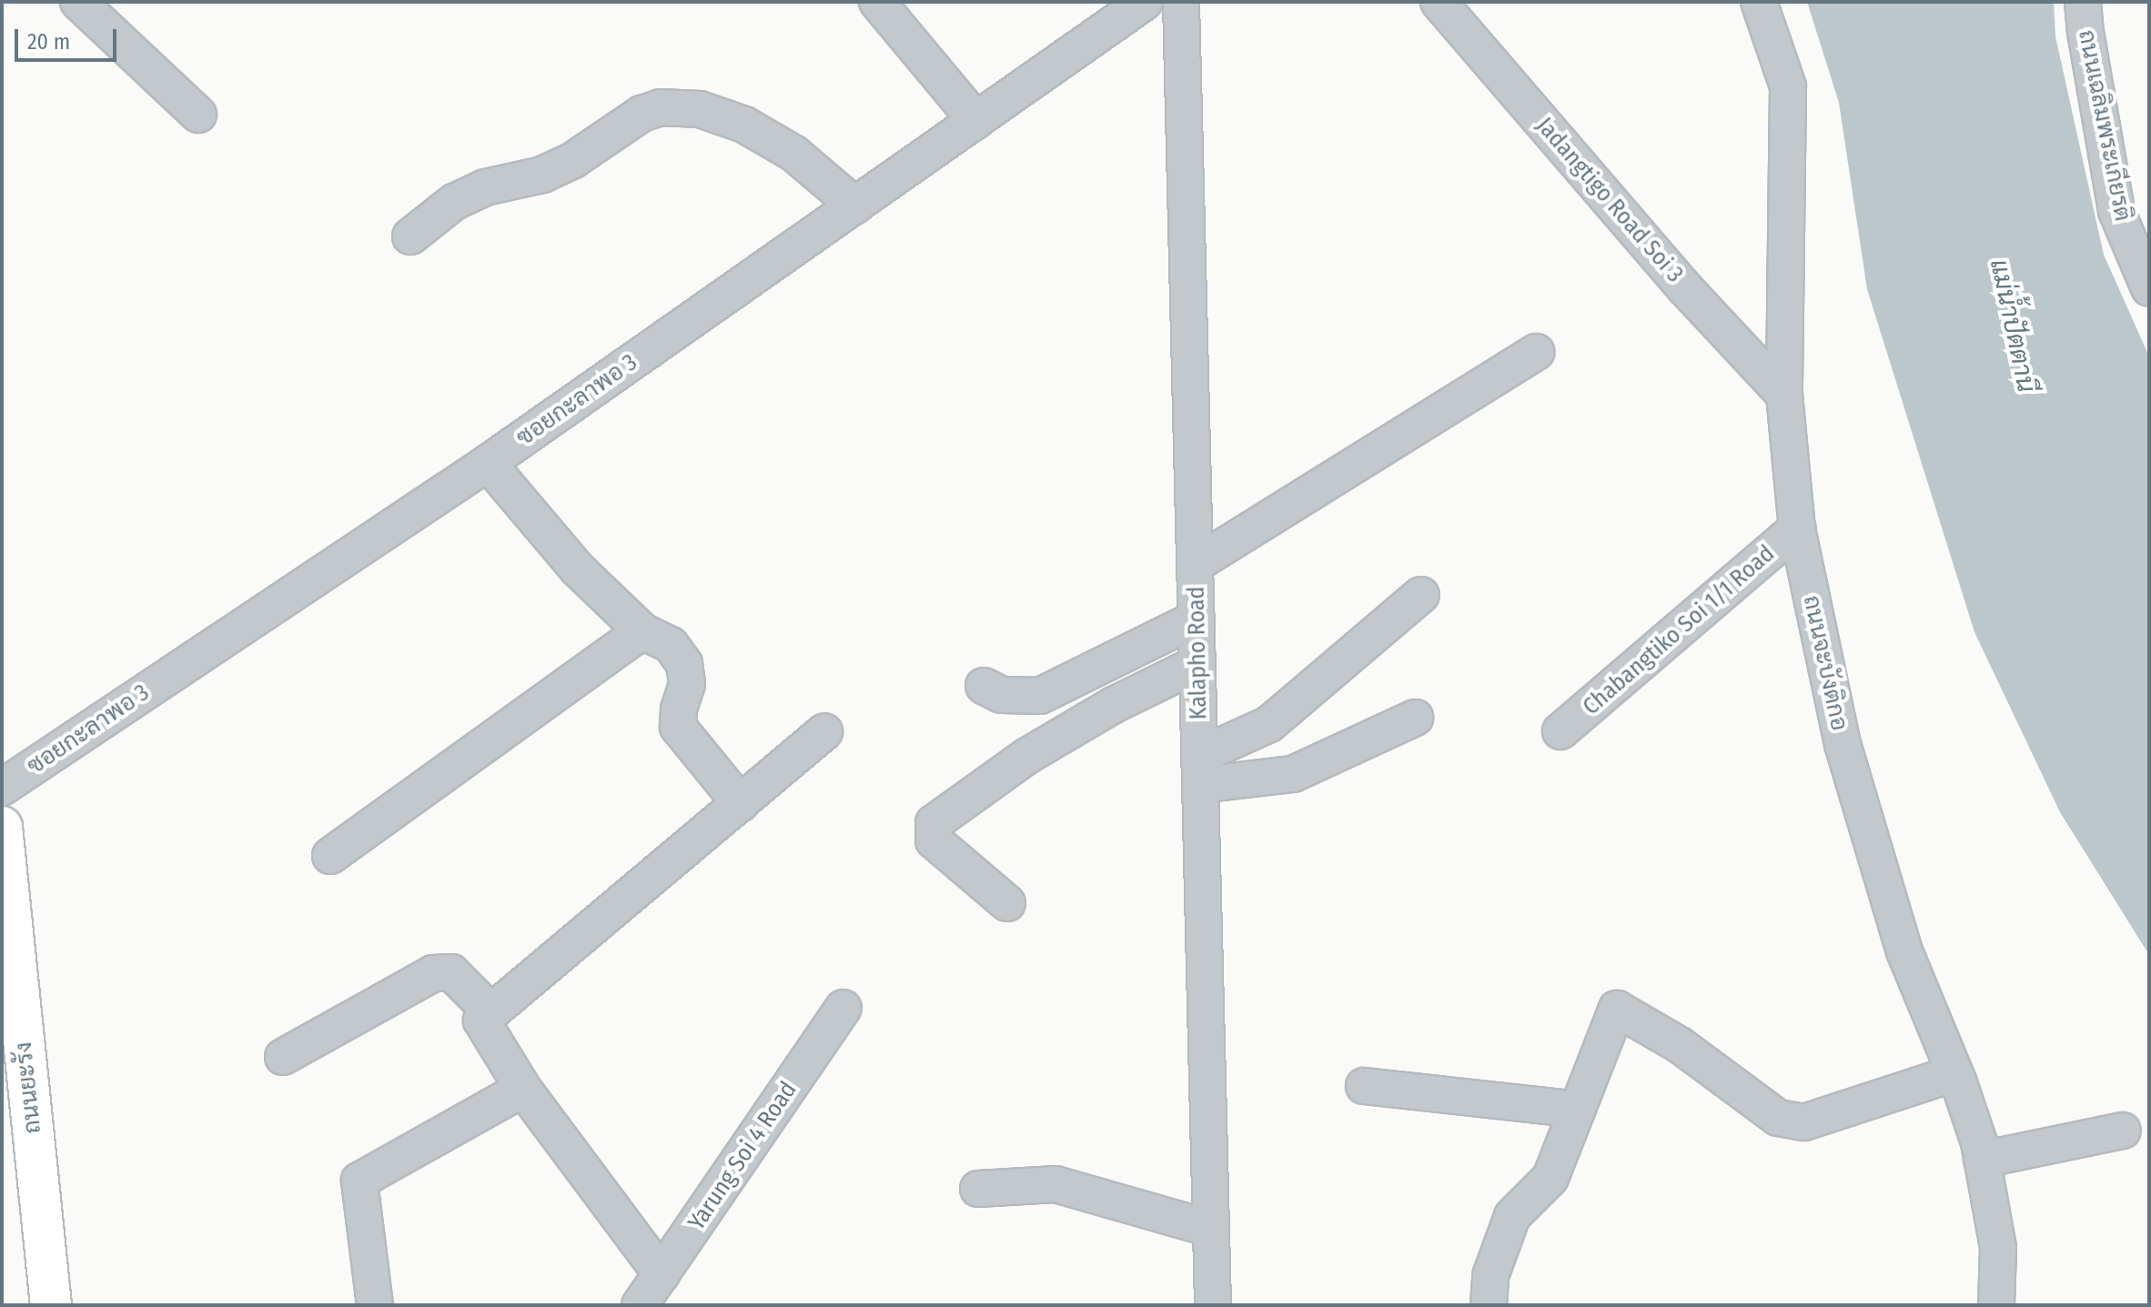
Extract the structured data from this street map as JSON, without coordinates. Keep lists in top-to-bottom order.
{
  "streets": {
    "main road": ["ถนนยะรัง"],
    "street": [
      "ถนนเฉลิมพระเกียรติ",
      "Jadangtigo Road Soi 3",
      "ซอยกะลาพอ 3",
      "Chabangtiko Soi 1/1 Road",
      "Kalapho Road",
      "ถนนจะบังติกอ",
      "Yarung Soi 4 Road"
    ]
  },
  "crossings": [
    ["Jadangtigo Road Soi 3", "ถนนจะบังติกอ"],
    ["Chabangtiko Soi 1/1 Road", "ถนนจะบังติกอ"]
  ],
  "water": ["แม่น้ำปัตตานี"],
  "scale_bar": "20 m"
}
